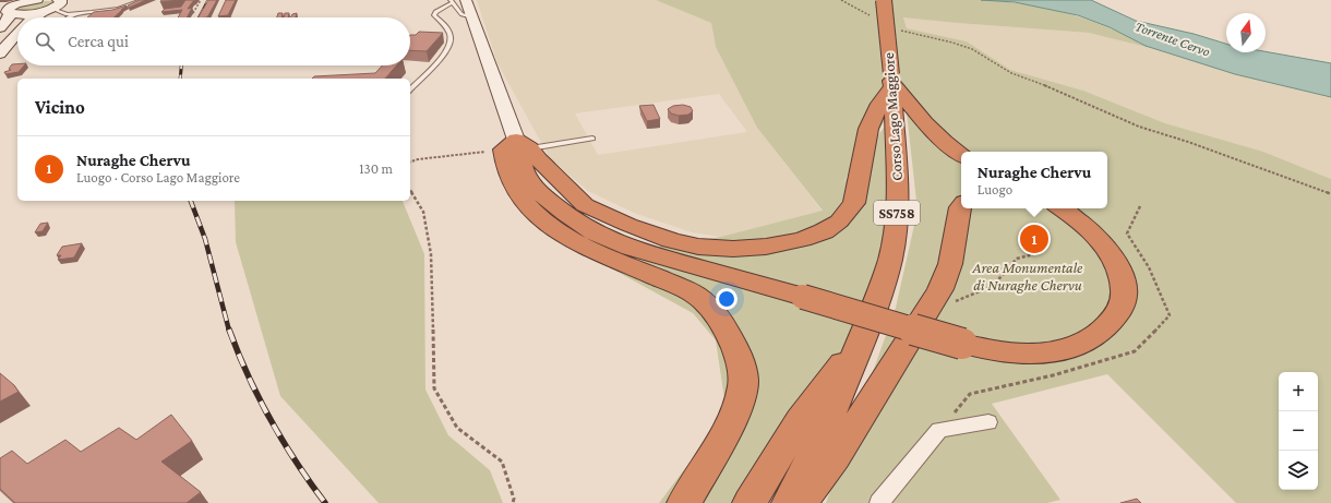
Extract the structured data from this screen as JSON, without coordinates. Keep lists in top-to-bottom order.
{
  "streets": {
    "highway": ["Corso Lago Maggiore", "SS758"]
  },
  "water": ["Torrente Cervo"],
  "parks": ["Area Monumentale di Nuraghe Chervu"],
  "north": "top",
  "page": {
    "search": "Cerca qui",
    "heading": "Vicino",
    "list": [
      {
        "mark": "1",
        "name": "Nuraghe Chervu",
        "note": "Luogo · Corso Lago Maggiore",
        "value": "130 m"
      }
    ],
    "popup": ["Nuraghe Chervu", "Luogo"],
    "pins": "1",
    "map_buttons": ["+", "−"]
  }
}
